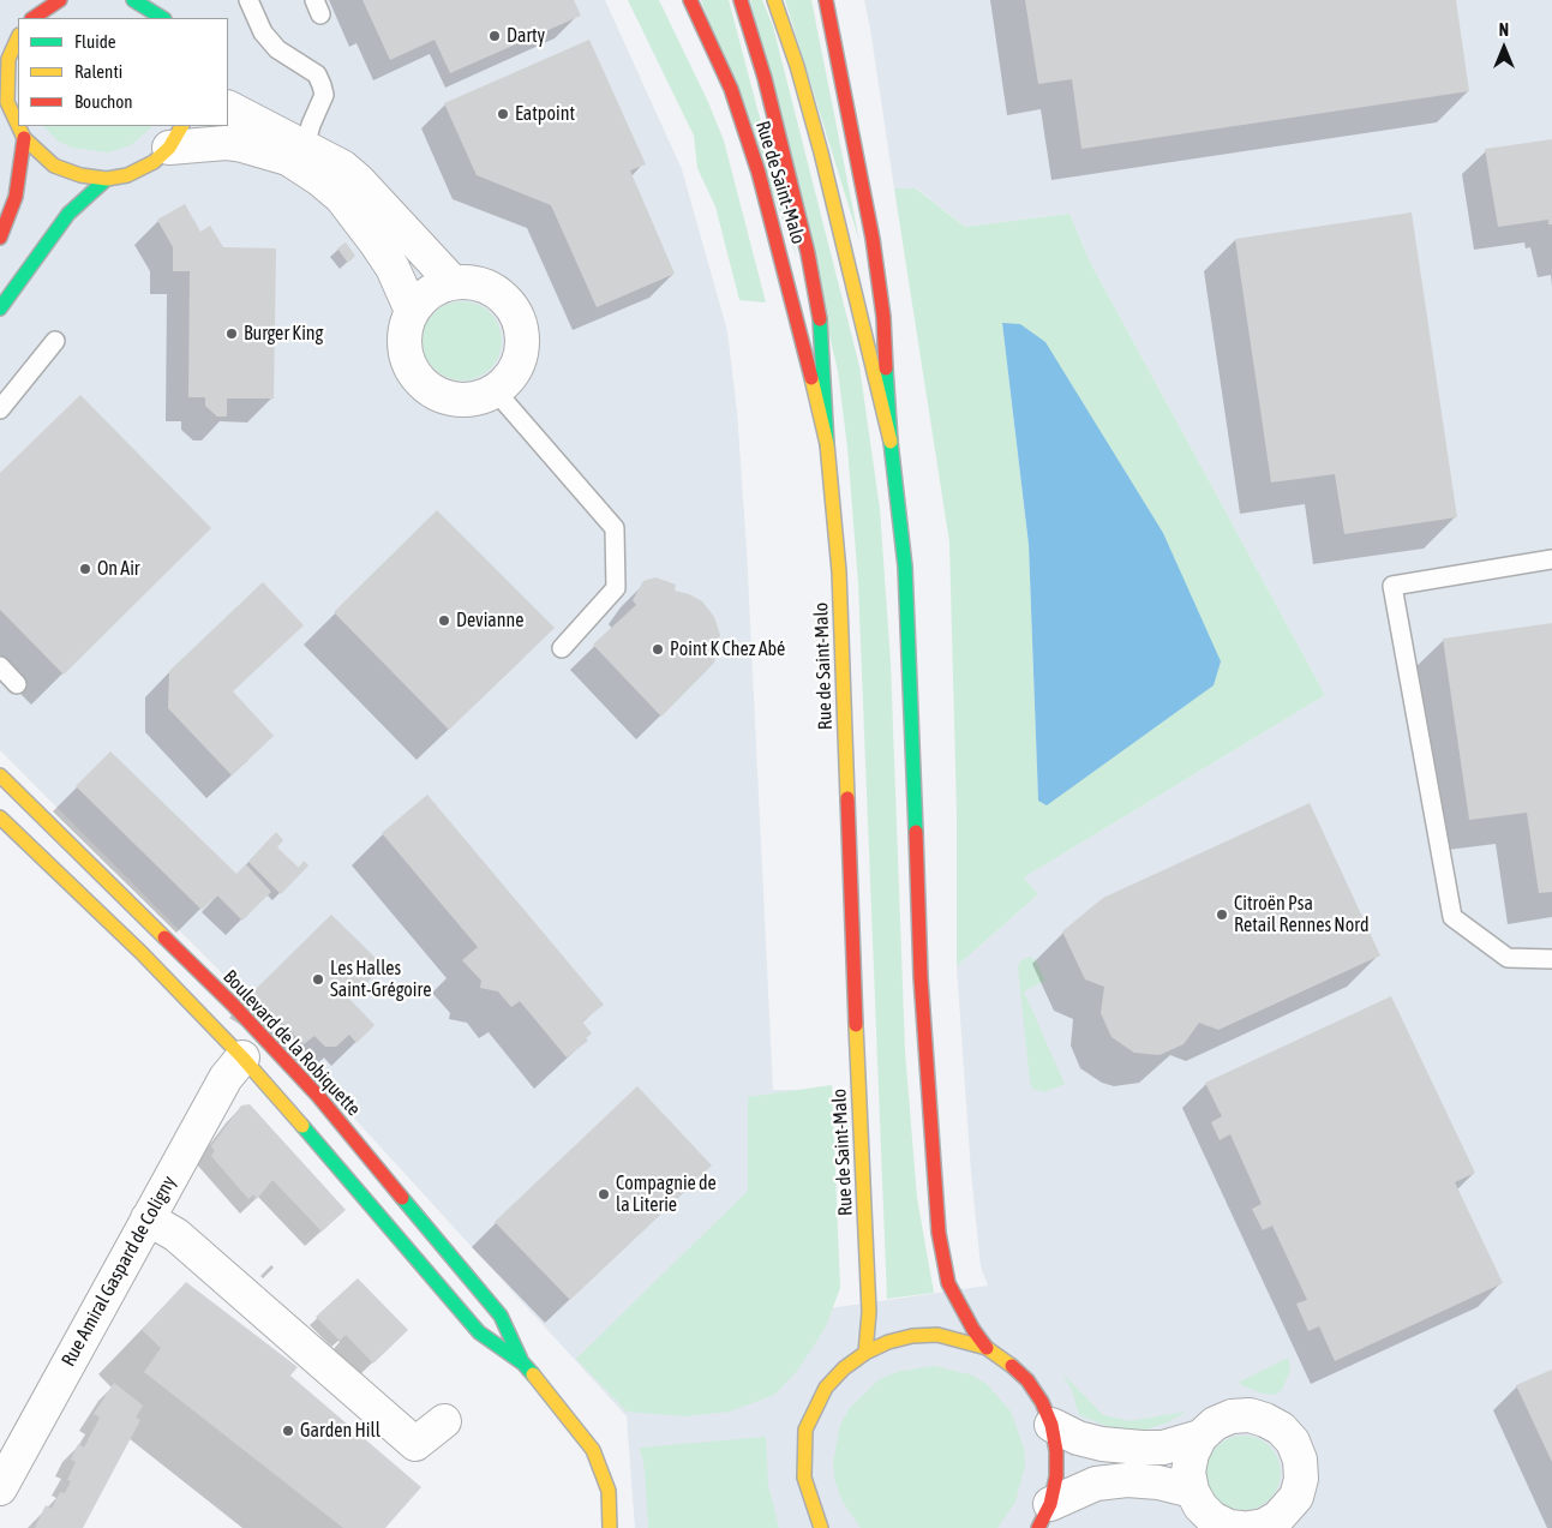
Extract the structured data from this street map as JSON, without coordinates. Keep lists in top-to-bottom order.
{
  "streets": {
    "main road": ["Rue de Saint-Malo", "Boulevard de la Robiquette"],
    "street": ["Rue Amiral Gaspard de Coligny"]
  },
  "crossings": [
    ["Boulevard de la Robiquette", "Rue Amiral Gaspard de Coligny"]
  ],
  "places": [
    "Darty",
    "Eatpoint",
    "Burger King",
    "On Air",
    "Devianne",
    "Point K Chez Abé",
    "Citroën Psa Retail Rennes Nord",
    "Les Halles Saint-Grégoire",
    "Compagnie de la Literie",
    "Garden Hill"
  ],
  "legend": ["Fluide", "Ralenti", "Bouchon"],
  "north": "top"
}
